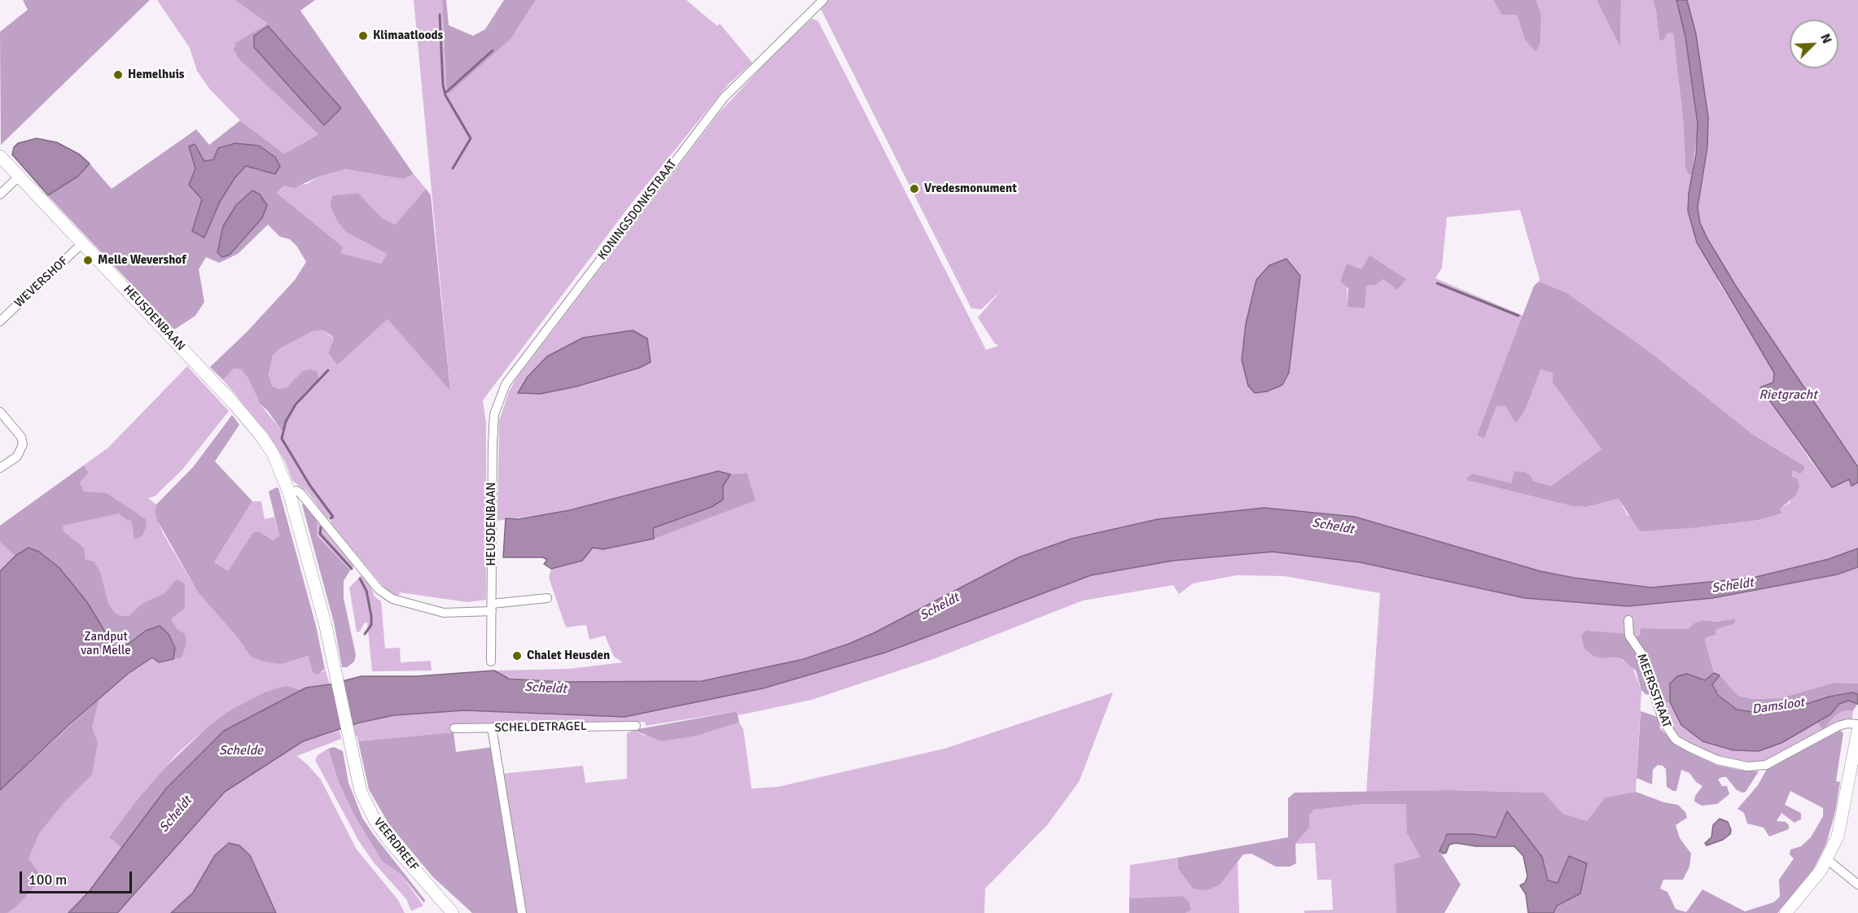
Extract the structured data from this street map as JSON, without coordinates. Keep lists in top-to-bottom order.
{
  "streets": {
    "main road": ["HEUSDENBAAN", "VEERDREEF"],
    "street": [
      "KONINGSDONKSTRAAT",
      "WEVERSHOF",
      "MEERSSTRAAT",
      "SCHELDETRAGEL"
    ]
  },
  "crossings": [
    ["KONINGSDONKSTRAAT", "HEUSDENBAAN"],
    ["WEVERSHOF", "HEUSDENBAAN"],
    ["HEUSDENBAAN", "VEERDREEF"]
  ],
  "water": [
    "Rietgracht",
    "Scheldt",
    "Damsloot",
    "Schelde"
  ],
  "parks": ["Zandput van Melle"],
  "places": [
    "Klimaatloods",
    "Hemelhuis",
    "Vredesmonument",
    "Melle Wevershof",
    "Chalet Heusden"
  ],
  "scale_bar": "100 m",
  "north": "top right"
}
